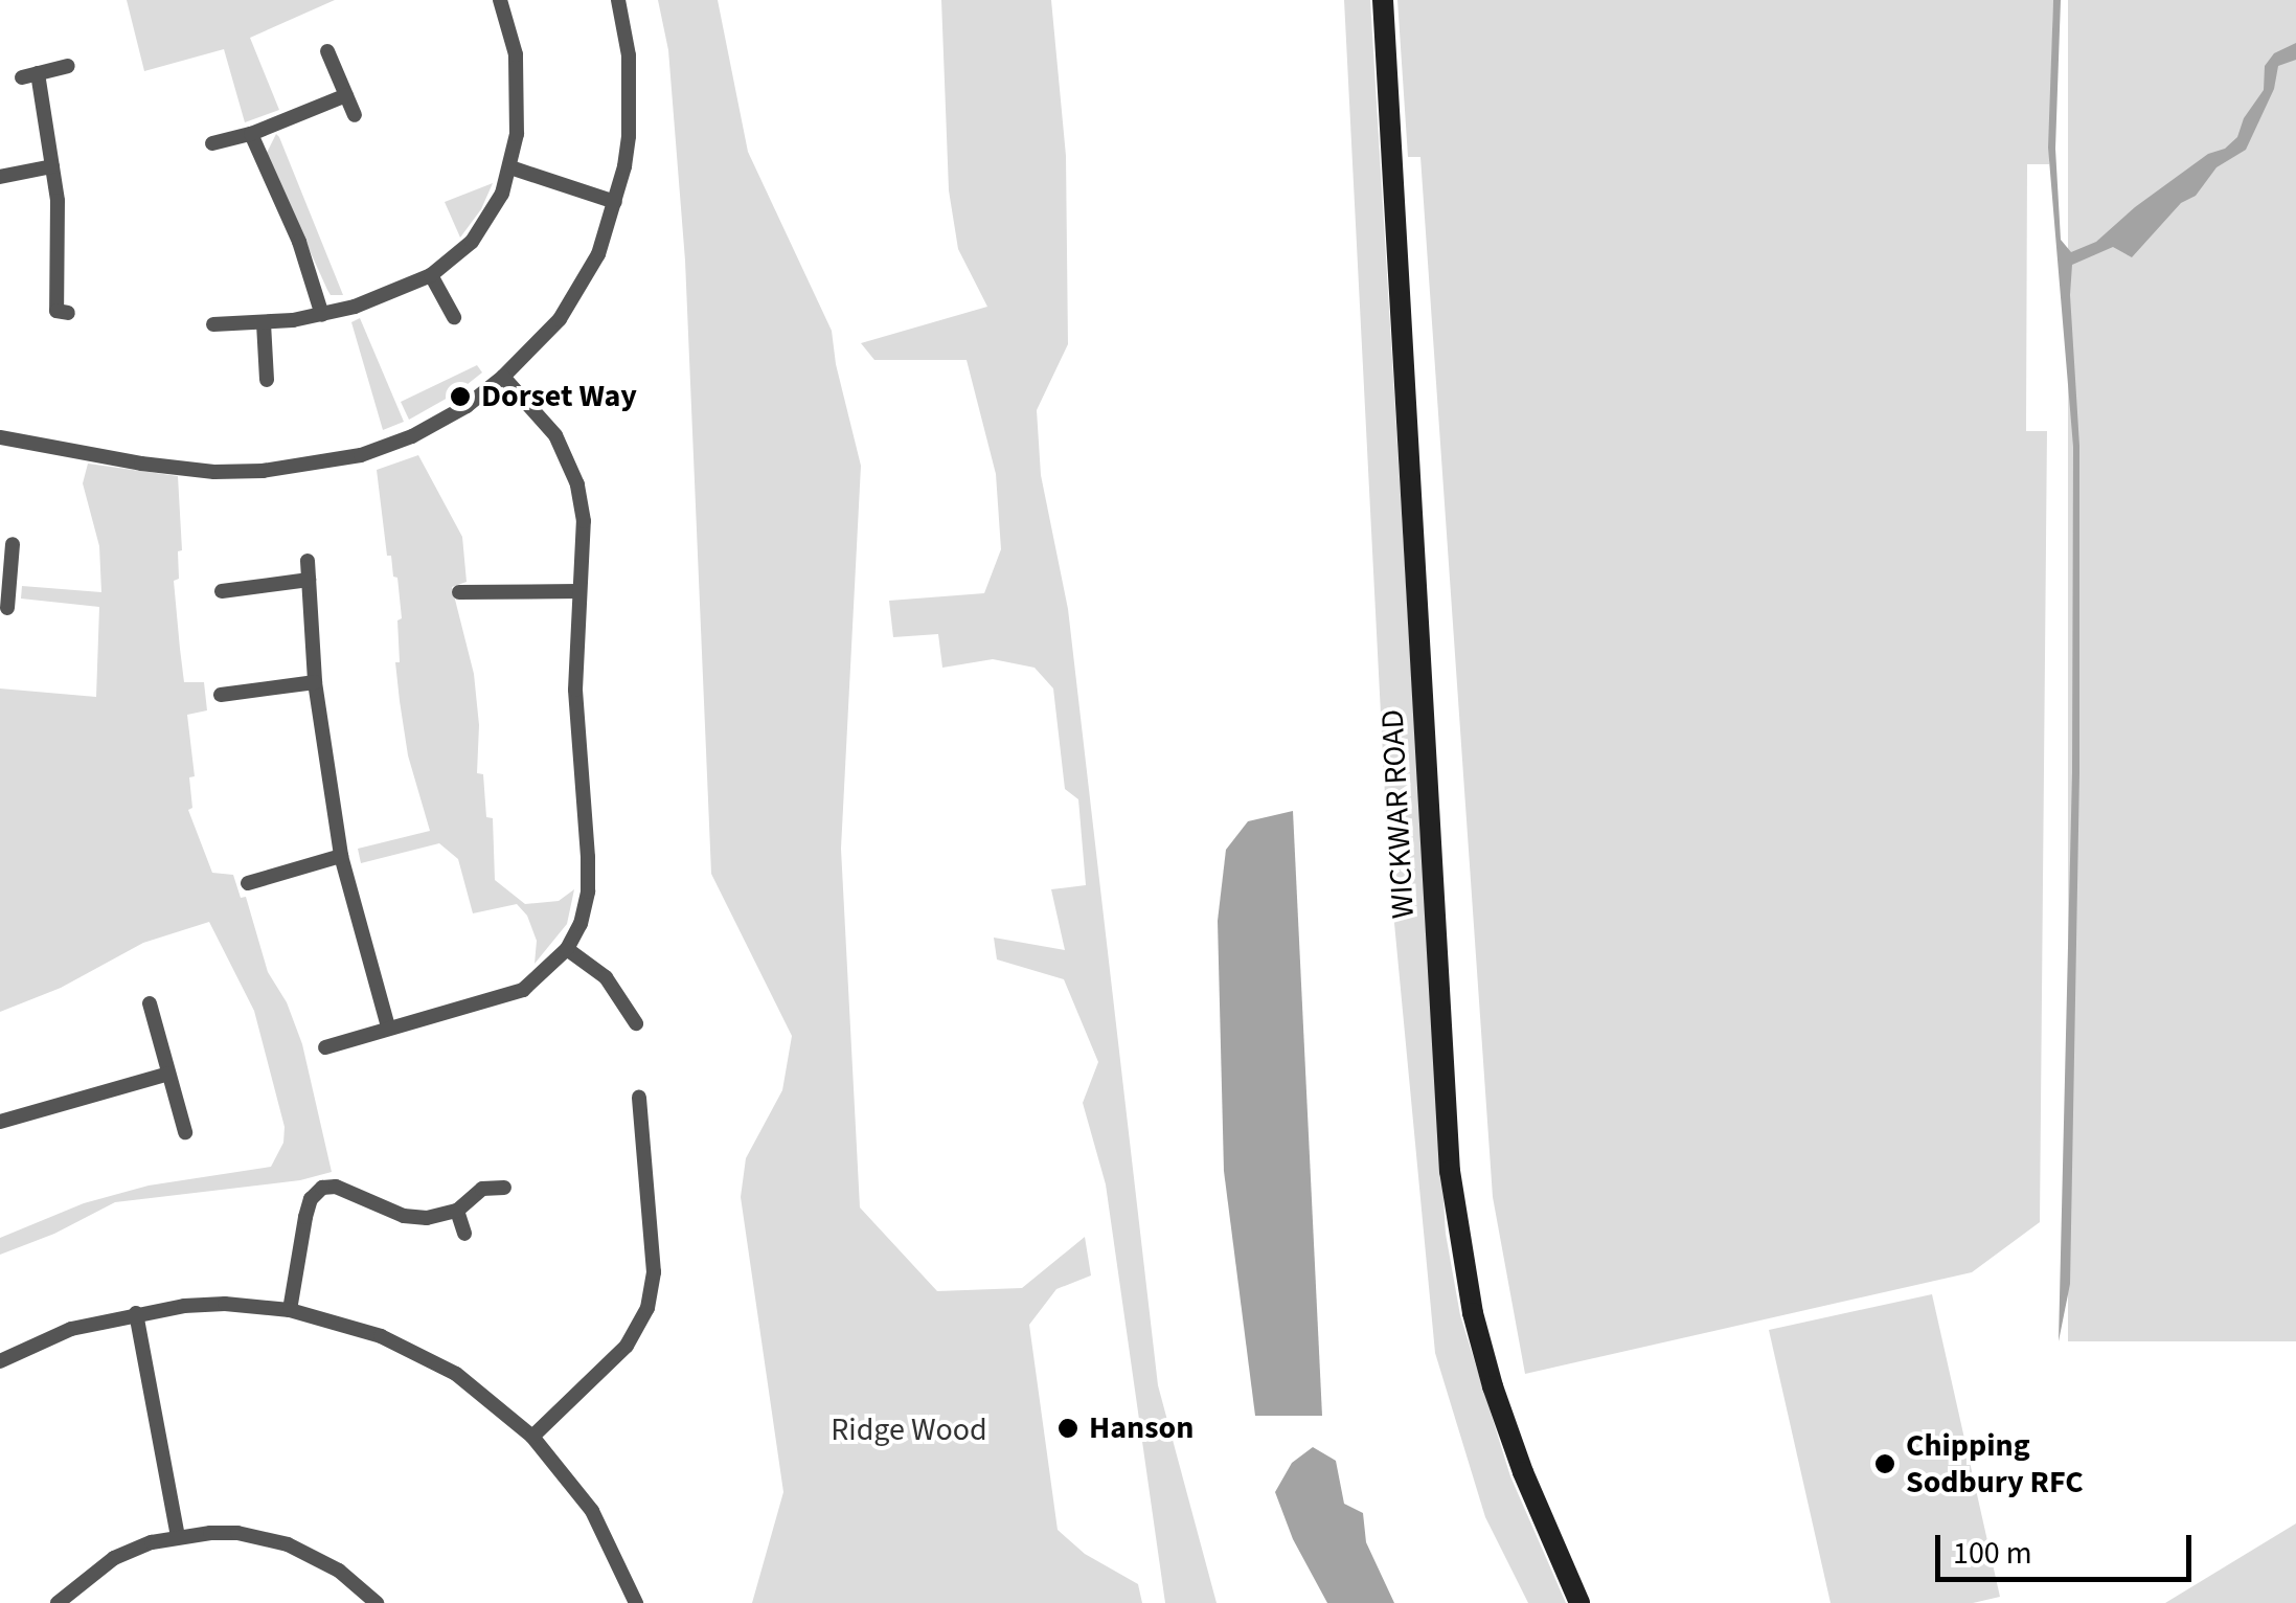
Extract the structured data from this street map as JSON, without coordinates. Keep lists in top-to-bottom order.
{
  "streets": {
    "main road": ["WICKWAR ROAD"]
  },
  "parks": ["Ridge Wood"],
  "places": ["Dorset Way", "Hanson", "Chipping Sodbury RFC"],
  "scale_bar": "100 m"
}
